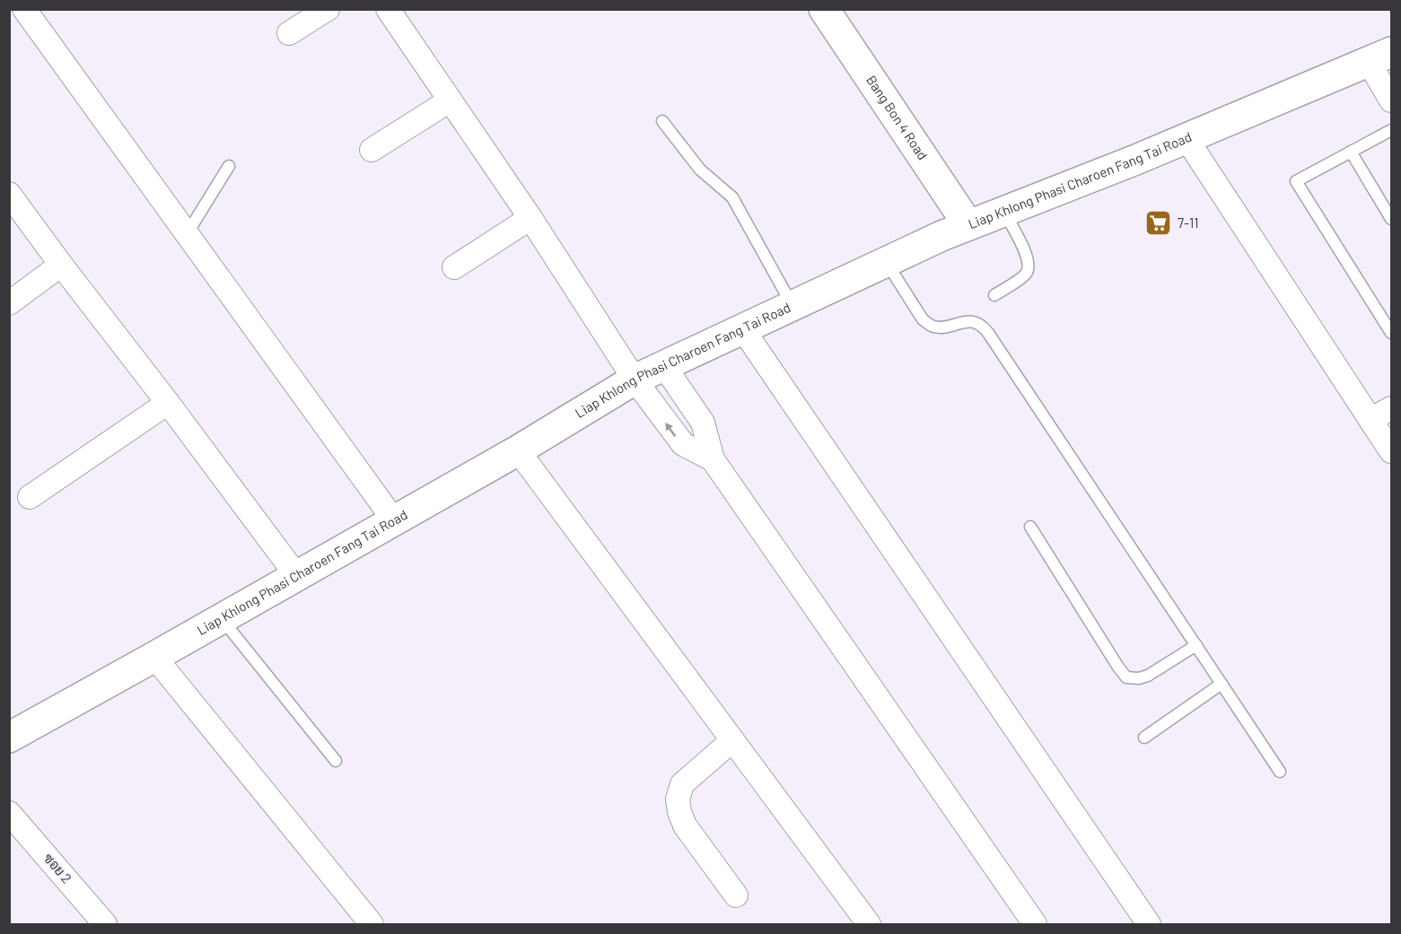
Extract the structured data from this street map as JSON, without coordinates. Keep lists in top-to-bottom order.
{
  "streets": {
    "street": ["Bang Bon 4 Road", "Liap Khlong Phasi Charoen Fang Tai Road", "ซอย 2"]
  },
  "crossings": [
    ["Bang Bon 4 Road", "Liap Khlong Phasi Charoen Fang Tai Road"]
  ],
  "places": {
    "supermarket": ["7-11"]
  }
}
